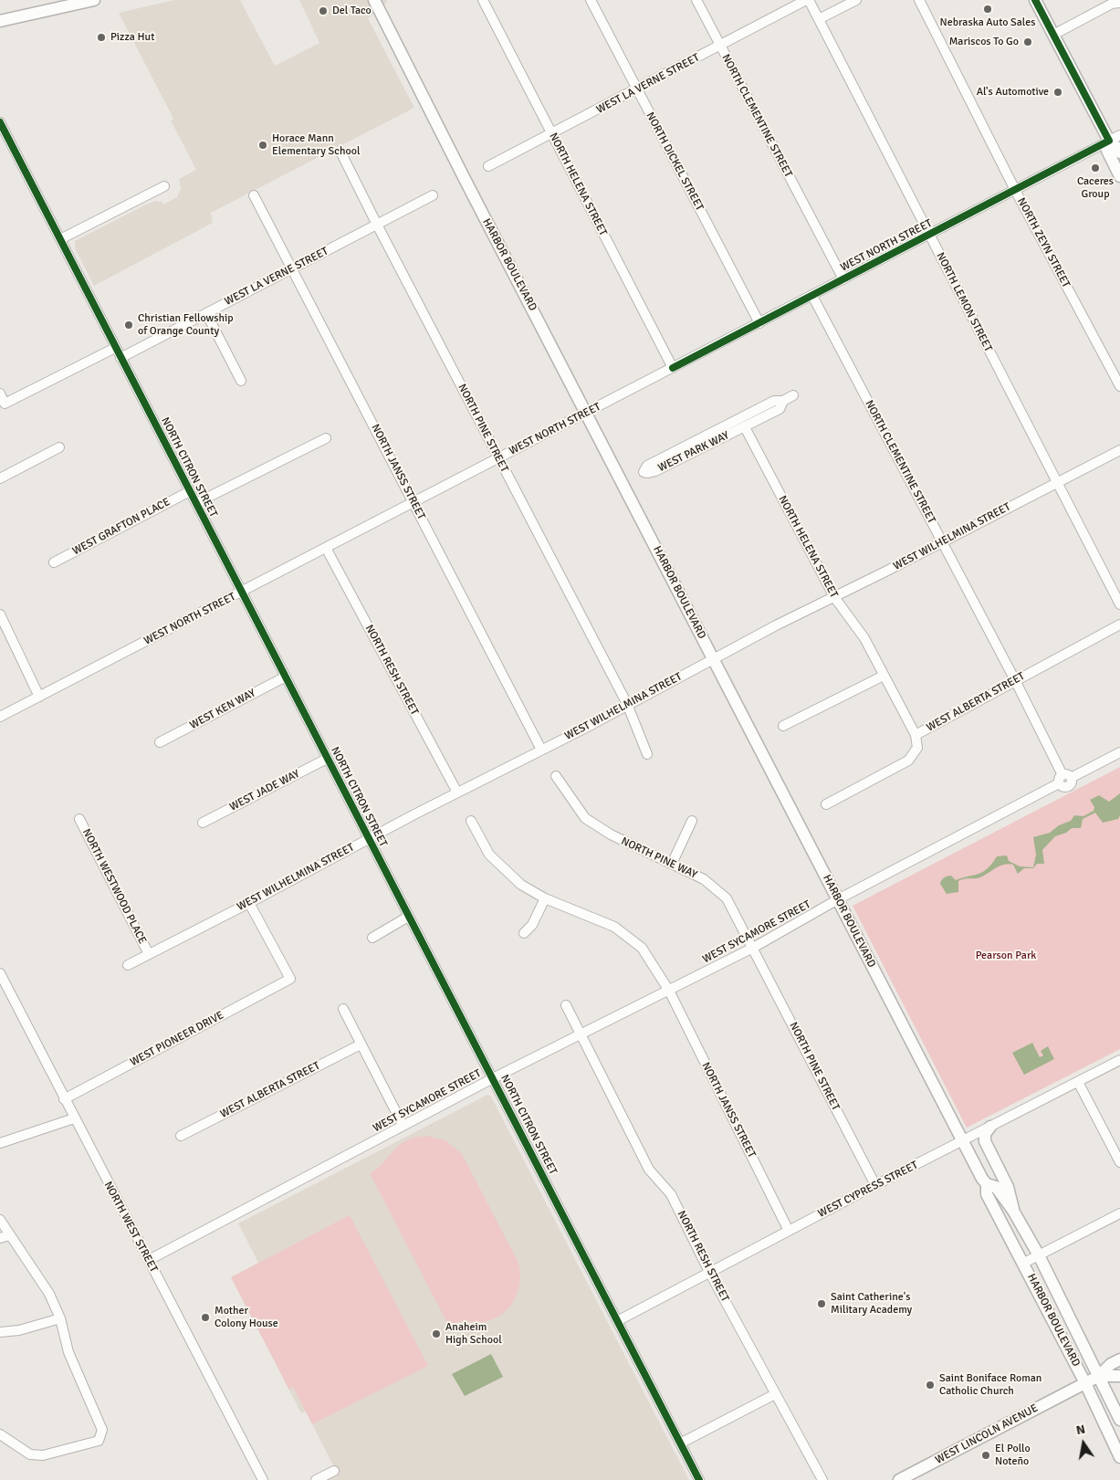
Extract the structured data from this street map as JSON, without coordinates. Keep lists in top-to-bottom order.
{
  "streets": {
    "main road": ["HARBOR BOULEVARD", "WEST LINCOLN AVENUE"],
    "street": [
      "WEST LA VERNE STREET",
      "NORTH CLEMENTINE STREET",
      "NORTH DICKEL STREET",
      "NORTH HELENA STREET",
      "NORTH ZEYN STREET",
      "WEST NORTH STREET",
      "NORTH LEMON STREET",
      "NORTH PINE STREET",
      "WEST PARK WAY",
      "NORTH CITRON STREET",
      "NORTH JANSS STREET",
      "WEST GRAFTON PLACE",
      "WEST WILHELMINA STREET",
      "NORTH RESH STREET",
      "WEST ALBERTA STREET",
      "WEST KEN WAY",
      "WEST JADE WAY",
      "NORTH PINE WAY",
      "NORTH WESTWOOD PLACE",
      "WEST SYCAMORE STREET",
      "WEST PIONEER DRIVE",
      "WEST CYPRESS STREET",
      "NORTH WEST STREET"
    ]
  },
  "crossings": [
    ["WEST LA VERNE STREET", "NORTH CLEMENTINE STREET"],
    ["WEST LA VERNE STREET", "NORTH DICKEL STREET"],
    ["WEST LA VERNE STREET", "NORTH HELENA STREET"],
    ["WEST LA VERNE STREET", "NORTH LEMON STREET"],
    ["WEST LA VERNE STREET", "NORTH PINE STREET"],
    ["WEST LA VERNE STREET", "NORTH CITRON STREET"],
    ["WEST LA VERNE STREET", "NORTH JANSS STREET"],
    ["NORTH CLEMENTINE STREET", "WEST NORTH STREET"],
    ["NORTH CLEMENTINE STREET", "WEST WILHELMINA STREET"],
    ["NORTH CLEMENTINE STREET", "WEST ALBERTA STREET"],
    ["NORTH CLEMENTINE STREET", "WEST SYCAMORE STREET"],
    ["NORTH DICKEL STREET", "WEST NORTH STREET"],
    ["NORTH HELENA STREET", "WEST NORTH STREET"],
    ["NORTH HELENA STREET", "WEST PARK WAY"],
    ["NORTH HELENA STREET", "WEST WILHELMINA STREET"],
    ["NORTH HELENA STREET", "WEST ALBERTA STREET"],
    ["NORTH ZEYN STREET", "WEST NORTH STREET"],
    ["WEST NORTH STREET", "HARBOR BOULEVARD"],
    ["WEST NORTH STREET", "NORTH LEMON STREET"],
    ["WEST NORTH STREET", "NORTH PINE STREET"],
    ["WEST NORTH STREET", "NORTH CITRON STREET"],
    ["WEST NORTH STREET", "NORTH JANSS STREET"],
    ["WEST NORTH STREET", "NORTH RESH STREET"],
    ["HARBOR BOULEVARD", "WEST WILHELMINA STREET"],
    ["HARBOR BOULEVARD", "WEST SYCAMORE STREET"],
    ["HARBOR BOULEVARD", "WEST CYPRESS STREET"],
    ["HARBOR BOULEVARD", "WEST LINCOLN AVENUE"],
    ["NORTH LEMON STREET", "WEST WILHELMINA STREET"],
    ["NORTH PINE STREET", "WEST WILHELMINA STREET"],
    ["NORTH PINE STREET", "NORTH PINE WAY"],
    ["NORTH PINE STREET", "WEST SYCAMORE STREET"],
    ["NORTH PINE STREET", "WEST CYPRESS STREET"],
    ["NORTH CITRON STREET", "WEST GRAFTON PLACE"],
    ["NORTH CITRON STREET", "WEST WILHELMINA STREET"],
    ["NORTH CITRON STREET", "WEST KEN WAY"],
    ["NORTH CITRON STREET", "WEST JADE WAY"],
    ["NORTH CITRON STREET", "WEST SYCAMORE STREET"],
    ["NORTH CITRON STREET", "WEST CYPRESS STREET"],
    ["NORTH JANSS STREET", "WEST WILHELMINA STREET"],
    ["NORTH JANSS STREET", "WEST SYCAMORE STREET"],
    ["NORTH JANSS STREET", "WEST CYPRESS STREET"],
    ["WEST WILHELMINA STREET", "NORTH RESH STREET"],
    ["WEST WILHELMINA STREET", "NORTH WESTWOOD PLACE"],
    ["WEST WILHELMINA STREET", "WEST PIONEER DRIVE"],
    ["NORTH RESH STREET", "WEST SYCAMORE STREET"],
    ["NORTH RESH STREET", "WEST CYPRESS STREET"],
    ["NORTH PINE WAY", "WEST SYCAMORE STREET"],
    ["WEST SYCAMORE STREET", "NORTH WEST STREET"],
    ["WEST PIONEER DRIVE", "NORTH WEST STREET"]
  ],
  "parks": ["Pearson Park"],
  "places": [
    "Nebraska Auto Sales",
    "Del Taco",
    "Pizza Hut",
    "Mariscos To Go",
    "Al's Automotive",
    "Horace Mann Elementary School",
    "Caceres Group",
    "Christian Fellowship of Orange County",
    "Saint Catherine's Military Academy",
    "Mother Colony House",
    "Anaheim High School",
    "Saint Boniface Roman Catholic Church",
    "El Pollo Noteño"
  ],
  "north": "top"
}
